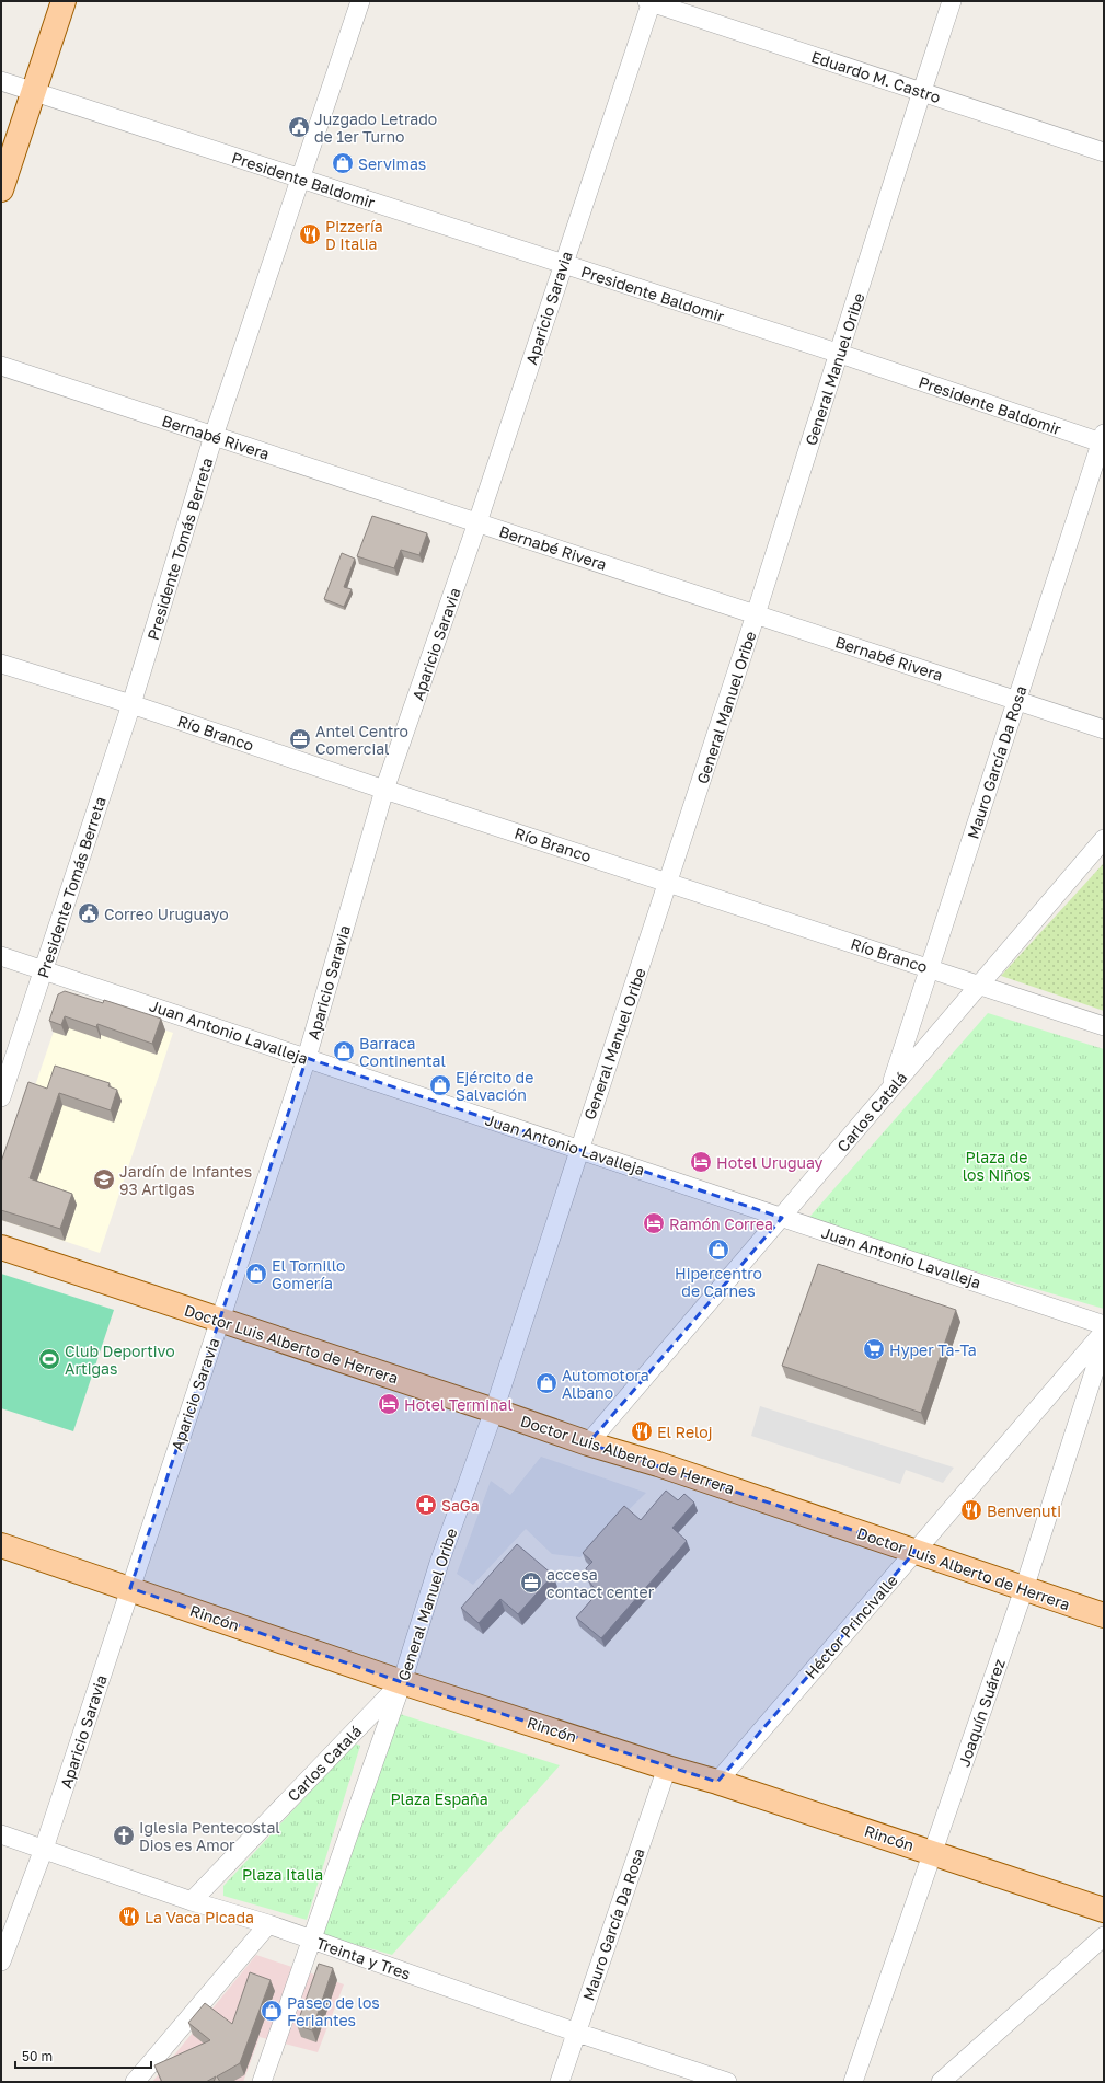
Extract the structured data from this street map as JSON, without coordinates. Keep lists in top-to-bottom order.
{
  "streets": {
    "main road": ["Doctor Luis Alberto de Herrera", "Rincón"],
    "street": [
      "Eduardo M. Castro",
      "Presidente Baldomir",
      "Aparicio Saravia",
      "General Manuel Oribe",
      "Bernabé Rivera",
      "Presidente Tomás Berreta",
      "Río Branco",
      "Mauro García Da Rosa",
      "Juan Antonio Lavalleja",
      "Carlos Catalá",
      "Héctor Princivalle",
      "Joaquín Suárez",
      "Treinta y Tres"
    ]
  },
  "crossings": [
    ["Eduardo M. Castro", "Aparicio Saravia"],
    ["Eduardo M. Castro", "General Manuel Oribe"],
    ["Presidente Baldomir", "Aparicio Saravia"],
    ["Presidente Baldomir", "General Manuel Oribe"],
    ["Presidente Baldomir", "Presidente Tomás Berreta"],
    ["Presidente Baldomir", "Mauro García Da Rosa"],
    ["Aparicio Saravia", "Bernabé Rivera"],
    ["Aparicio Saravia", "Río Branco"],
    ["Aparicio Saravia", "Juan Antonio Lavalleja"],
    ["Aparicio Saravia", "Doctor Luis Alberto de Herrera"],
    ["Aparicio Saravia", "Rincón"],
    ["Aparicio Saravia", "Treinta y Tres"],
    ["General Manuel Oribe", "Bernabé Rivera"],
    ["General Manuel Oribe", "Río Branco"],
    ["General Manuel Oribe", "Juan Antonio Lavalleja"],
    ["General Manuel Oribe", "Carlos Catalá"],
    ["General Manuel Oribe", "Doctor Luis Alberto de Herrera"],
    ["General Manuel Oribe", "Rincón"],
    ["General Manuel Oribe", "Treinta y Tres"],
    ["Bernabé Rivera", "Presidente Tomás Berreta"],
    ["Bernabé Rivera", "Mauro García Da Rosa"],
    ["Presidente Tomás Berreta", "Río Branco"],
    ["Presidente Tomás Berreta", "Juan Antonio Lavalleja"],
    ["Río Branco", "Mauro García Da Rosa"],
    ["Río Branco", "Carlos Catalá"],
    ["Mauro García Da Rosa", "Carlos Catalá"],
    ["Mauro García Da Rosa", "Rincón"],
    ["Mauro García Da Rosa", "Treinta y Tres"],
    ["Juan Antonio Lavalleja", "Carlos Catalá"],
    ["Carlos Catalá", "Doctor Luis Alberto de Herrera"],
    ["Carlos Catalá", "Rincón"],
    ["Carlos Catalá", "Treinta y Tres"],
    ["Doctor Luis Alberto de Herrera", "Héctor Princivalle"],
    ["Doctor Luis Alberto de Herrera", "Joaquín Suárez"],
    ["Rincón", "Héctor Princivalle"],
    ["Rincón", "Joaquín Suárez"]
  ],
  "parks": ["Plaza de los Niños", "Plaza España", "Plaza Italia"],
  "places": {
    "public building": ["Juzgado Letrado de 1er Turno", "Correo Uruguayo"],
    "shop": [
      "Servimas",
      "Barraca Continental",
      "Ejército de Salvación",
      "Hipercentro de Carnes",
      "El Tornillo Gomería",
      "Automotora Albano",
      "Paseo de los Feriantes"
    ],
    "restaurant": [
      "Pizzería D Italia",
      "El Reloj",
      "Benvenuti",
      "La Vaca Picada"
    ],
    "office": ["Antel Centro Comercial", "accesa contact center"],
    "hotel": ["Hotel Uruguay", "Ramón Correa", "Hotel Terminal"],
    "school or university": ["Jardín de Infantes 93 Artigas"],
    "supermarket": ["Hyper Ta-Ta"],
    "sports": ["Club Deportivo Artigas"],
    "pharmacy": ["SaGa"],
    "church": ["Iglesia Pentecostal Dios es Amor"]
  },
  "scale_bar": "50 m"
}
